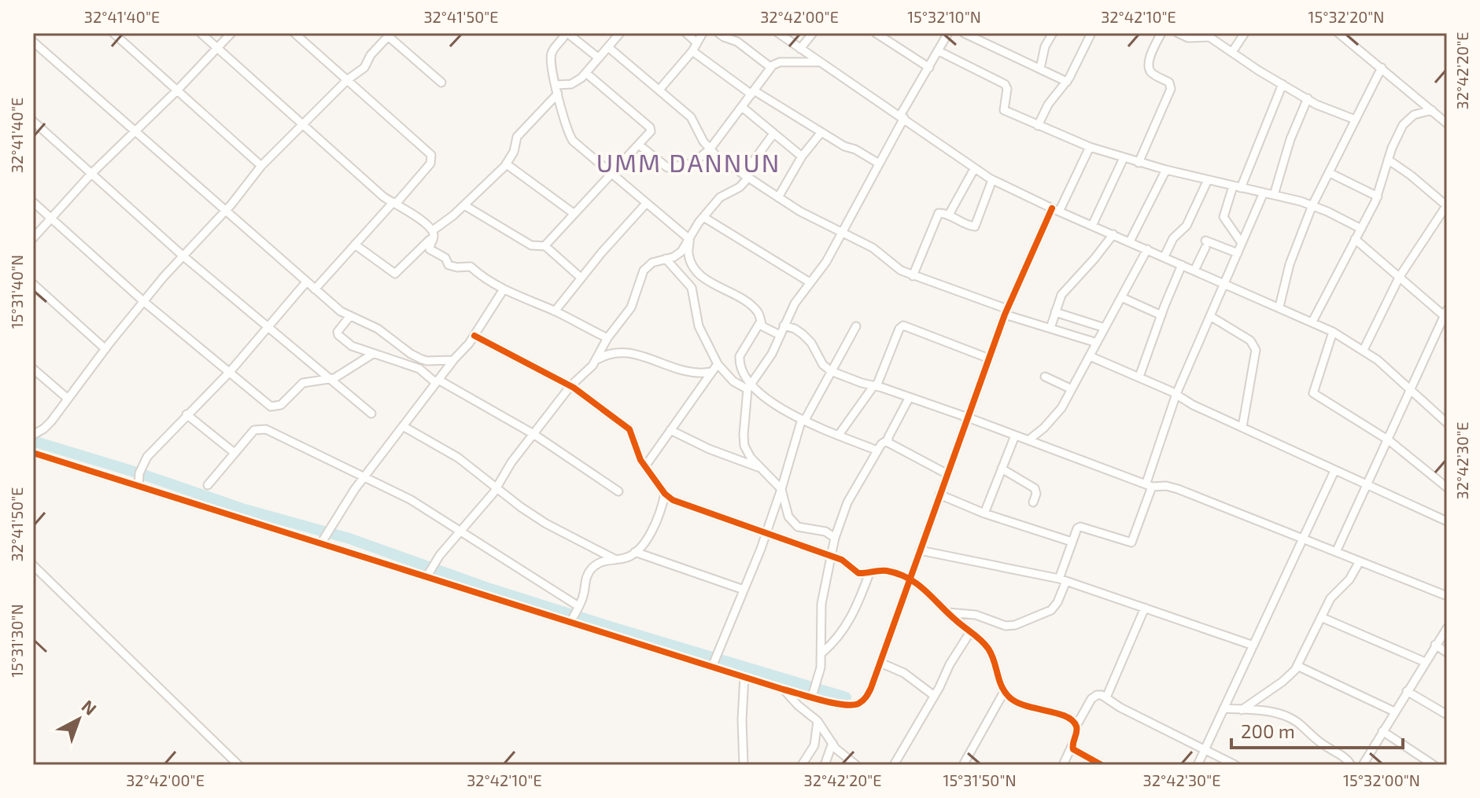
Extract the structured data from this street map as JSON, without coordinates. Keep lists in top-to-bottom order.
{
  "districts": ["UMM DANNUN"],
  "scale_bar": "200 m",
  "north": "top right",
  "coordinates": [
    "32°41'40\"E",
    "32°41'50\"E",
    "32°42'00\"E",
    "15°32'10\"N",
    "32°42'10\"E",
    "15°32'20\"N",
    "32°42'20\"E",
    "15°31'40\"N",
    "32°42'30\"E",
    "15°31'30\"N",
    "15°31'50\"N",
    "15°32'00\"N"
  ]
}
